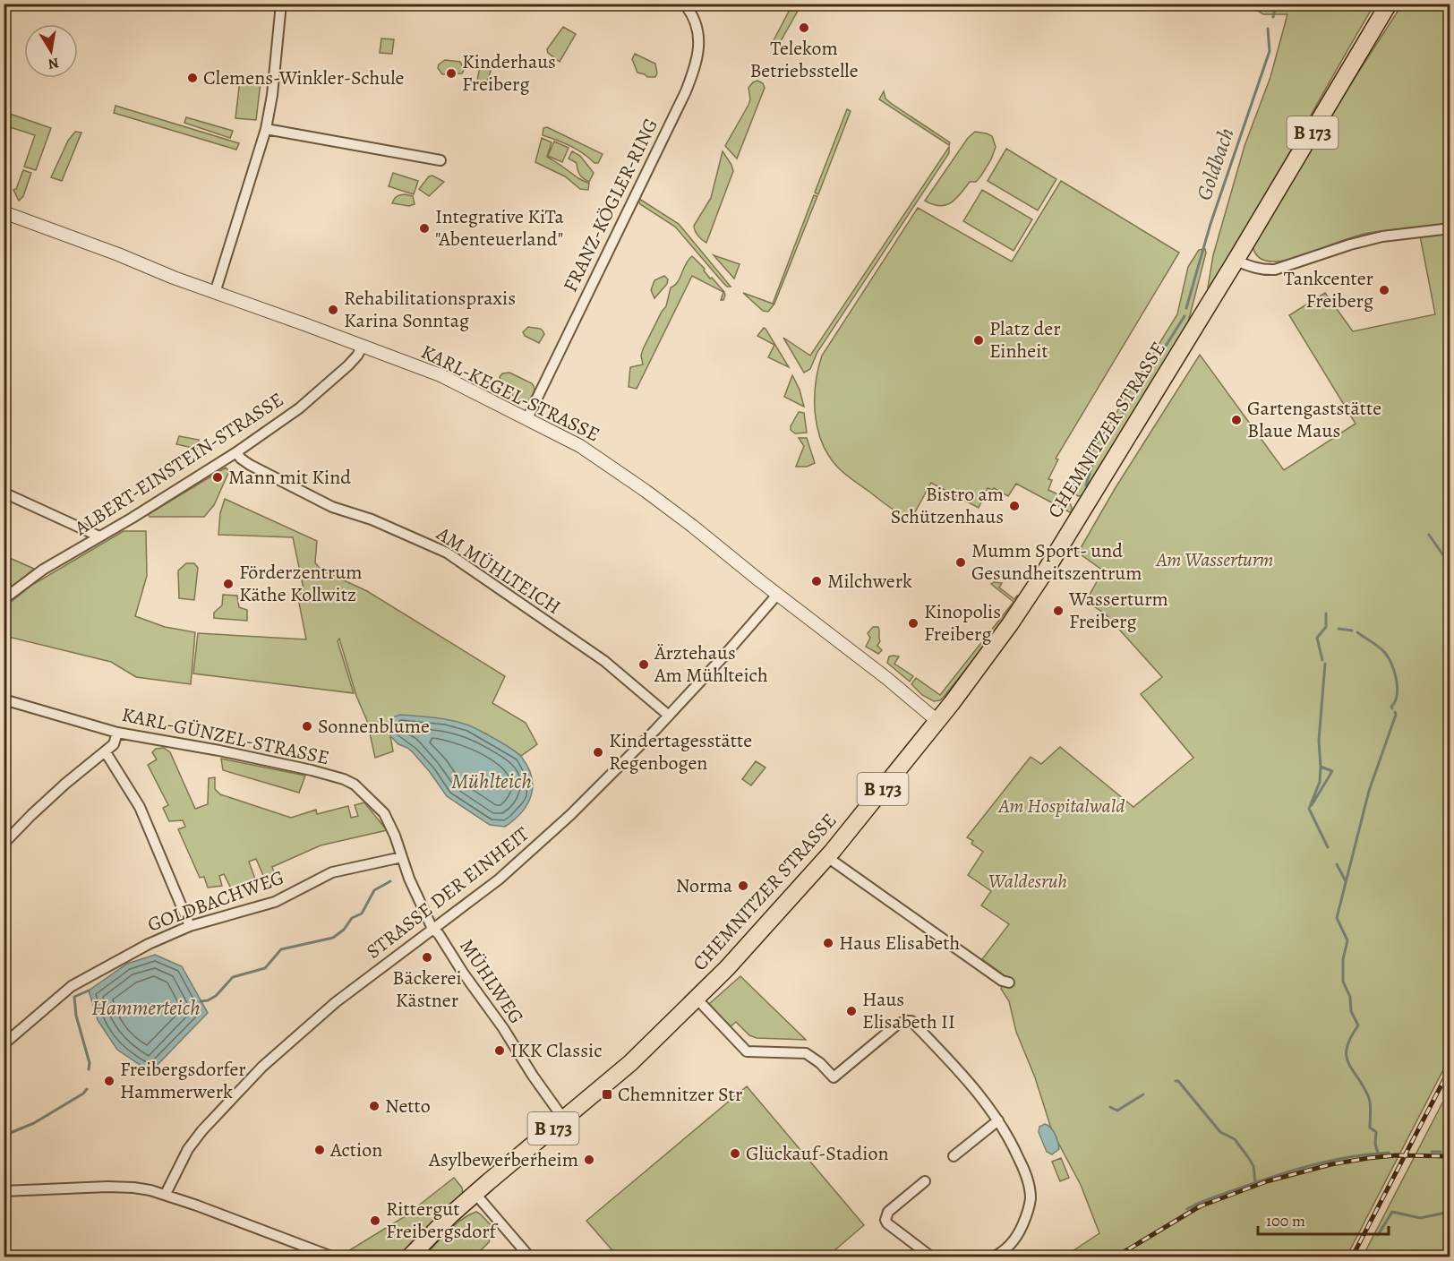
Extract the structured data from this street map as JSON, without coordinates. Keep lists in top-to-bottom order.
{
  "streets": {
    "main road": ["B 173", "CHEMNITZER STRASSE"],
    "street": [
      "FRANZ-KÖGLER-RING",
      "KARL-KEGEL-STRASSE",
      "ALBERT-EINSTEIN-STRASSE",
      "AM MÜHLTEICH",
      "KARL-GÜNZEL-STRASSE",
      "STRASSE DER EINHEIT",
      "GOLDBACHWEG",
      "MÜHLWEG"
    ]
  },
  "crossings": [
    ["B 173", "CHEMNITZER STRASSE"],
    ["FRANZ-KÖGLER-RING", "KARL-KEGEL-STRASSE"],
    ["KARL-KEGEL-STRASSE", "CHEMNITZER STRASSE"],
    ["KARL-KEGEL-STRASSE", "ALBERT-EINSTEIN-STRASSE"],
    ["KARL-KEGEL-STRASSE", "STRASSE DER EINHEIT"],
    ["CHEMNITZER STRASSE", "MÜHLWEG"],
    ["ALBERT-EINSTEIN-STRASSE", "AM MÜHLTEICH"],
    ["AM MÜHLTEICH", "STRASSE DER EINHEIT"],
    ["KARL-GÜNZEL-STRASSE", "GOLDBACHWEG"],
    ["KARL-GÜNZEL-STRASSE", "MÜHLWEG"],
    ["STRASSE DER EINHEIT", "MÜHLWEG"],
    ["GOLDBACHWEG", "MÜHLWEG"]
  ],
  "water": ["Goldbach", "Mühlteich", "Hammerteich"],
  "parks": ["Am Wasserturm", "Am Hospitalwald", "Waldesruh"],
  "places": {
    "other": [
      "Telekom Betriebsstelle",
      "Kinderhaus Freiberg",
      "Clemens-Winkler-Schule",
      "Integrative KiTa \"Abenteuerland\"",
      "Tankcenter Freiberg",
      "Rehabilitationspraxis Karina Sonntag",
      "Platz der Einheit",
      "Gartengaststätte Blaue Maus",
      "Mann mit Kind",
      "Bistro am Schützenhaus",
      "Mumm Sport- und Gesundheitszentrum",
      "Milchwerk",
      "Förderzentrum Käthe Kollwitz",
      "Wasserturm Freiberg",
      "Kinopolis Freiberg",
      "Ärztehaus Am Mühlteich",
      "Sonnenblume",
      "Kindertagesstätte Regenbogen",
      "Norma",
      "Haus Elisabeth",
      "Bäckerei Kästner",
      "Haus Elisabeth II",
      "IKK Classic",
      "Freibergsdorfer Hammerwerk",
      "Netto",
      "Action",
      "Glückauf-Stadion",
      "Asylbewerberheim",
      "Rittergut Freibergsdorf"
    ],
    "transit": ["Chemnitzer Str"]
  },
  "scale_bar": "100 m",
  "north": "bottom"
}
